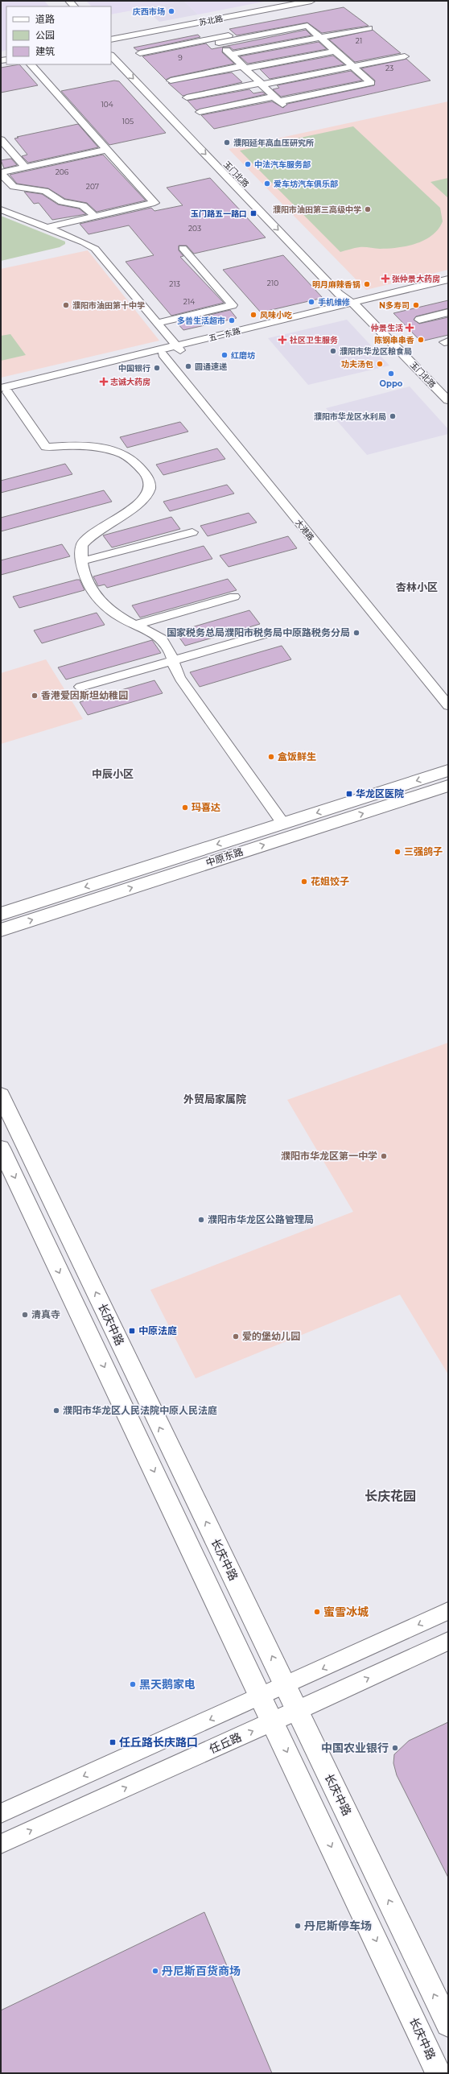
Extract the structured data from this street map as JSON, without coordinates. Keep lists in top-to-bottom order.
{
  "streets": {
    "main road": ["中原东路", "长庆中路"],
    "street": [
      "苏北路",
      "玉门北路",
      "五一东路",
      "大港路",
      "任丘路"
    ]
  },
  "crossings": [
    ["玉门北路", "五一东路"],
    ["五一东路", "大港路"],
    ["长庆中路", "任丘路"]
  ],
  "districts": [
    "杏林小区",
    "中辰小区",
    "外贸局家属院",
    "长庆花园"
  ],
  "places": {
    "other": [
      "庆西市场",
      "濮阳延年高血压研究所",
      "中法汽车服务部",
      "爱车坊汽车俱乐部",
      "濮阳市油田第三高级中学",
      "明月麻辣香锅",
      "手机维修",
      "濮阳市油田第十中学",
      "N多寿司",
      "风味小吃",
      "多普生活超市",
      "陈钢串串香",
      "濮阳市华龙区粮食局",
      "红磨坊",
      "功夫汤包",
      "圆通速递",
      "中国银行",
      "Oppo",
      "濮阳市华龙区水利局",
      "国家税务总局濮阳市税务局中原路税务分局",
      "香港爱因斯坦幼稚园",
      "盒饭鲜生",
      "玛喜达",
      "三强鸽子",
      "花姐饺子",
      "濮阳市华龙区第一中学",
      "濮阳市华龙区公路管理局",
      "清真寺",
      "爱的堡幼儿园",
      "濮阳市华龙区人民法院中原人民法庭",
      "蜜雪冰城",
      "黑天鹅家电",
      "中国农业银行",
      "丹尼斯停车场",
      "丹尼斯百货商场"
    ],
    "transit": [
      "玉门路五一路口",
      "华龙区医院",
      "中原法庭",
      "任丘路长庆路口"
    ],
    "health": [
      "张仲景大药房",
      "仲景生活",
      "社区卫生服务",
      "志诚大药房"
    ]
  },
  "house_numbers": [
    "21",
    "9",
    "23",
    "104",
    "105",
    "206",
    "207",
    "203",
    "210",
    "213",
    "214"
  ],
  "legend": ["道路", "公园", "建筑"]
}
